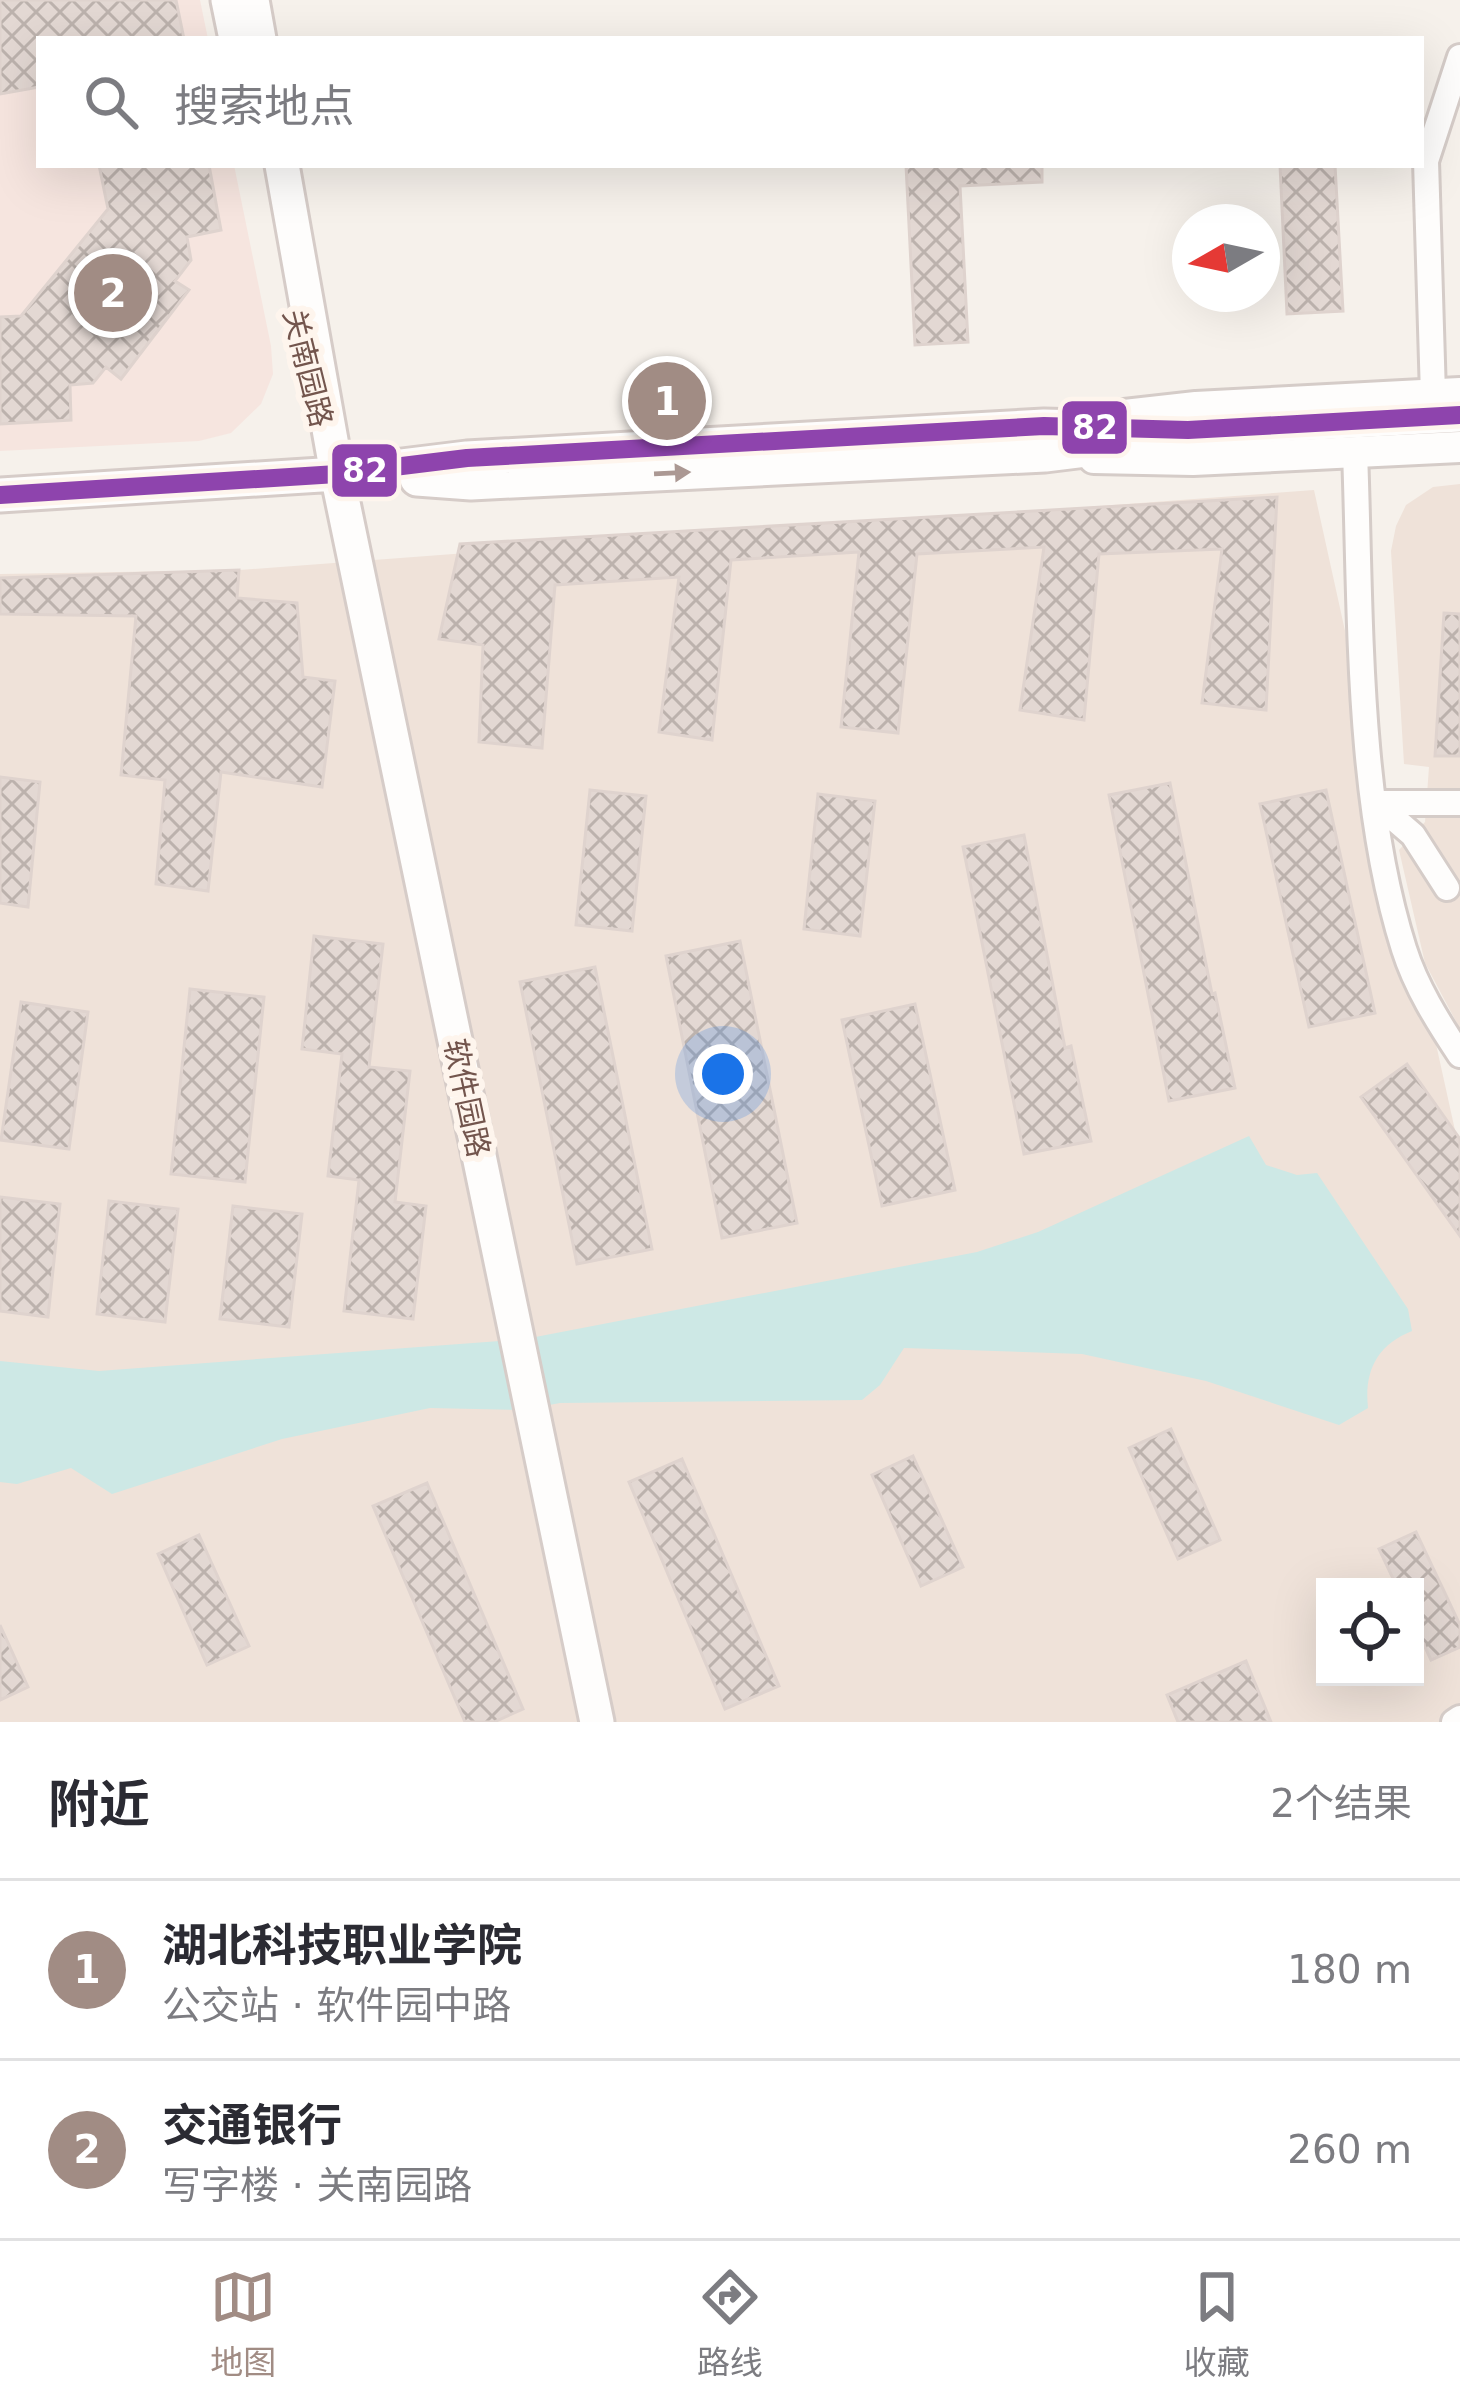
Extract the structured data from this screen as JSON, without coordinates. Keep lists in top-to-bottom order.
{
  "streets": {
    "main road": ["关南园路", "软件园路"]
  },
  "crossings": [
    ["关南园路", "软件园路"]
  ],
  "lines": ["transit line 82"],
  "north": "left",
  "page": {
    "search": "搜索地点",
    "pins": ["2", "1"],
    "heading": ["附近", "2个结果"],
    "list": [
      {
        "mark": "1",
        "name": "湖北科技职业学院",
        "note": "公交站 · 软件园中路",
        "value": "180 m"
      },
      {
        "mark": "2",
        "name": "交通银行",
        "note": "写字楼 · 关南园路",
        "value": "260 m"
      }
    ],
    "nav": ["地图", "路线", "收藏"]
  }
}
